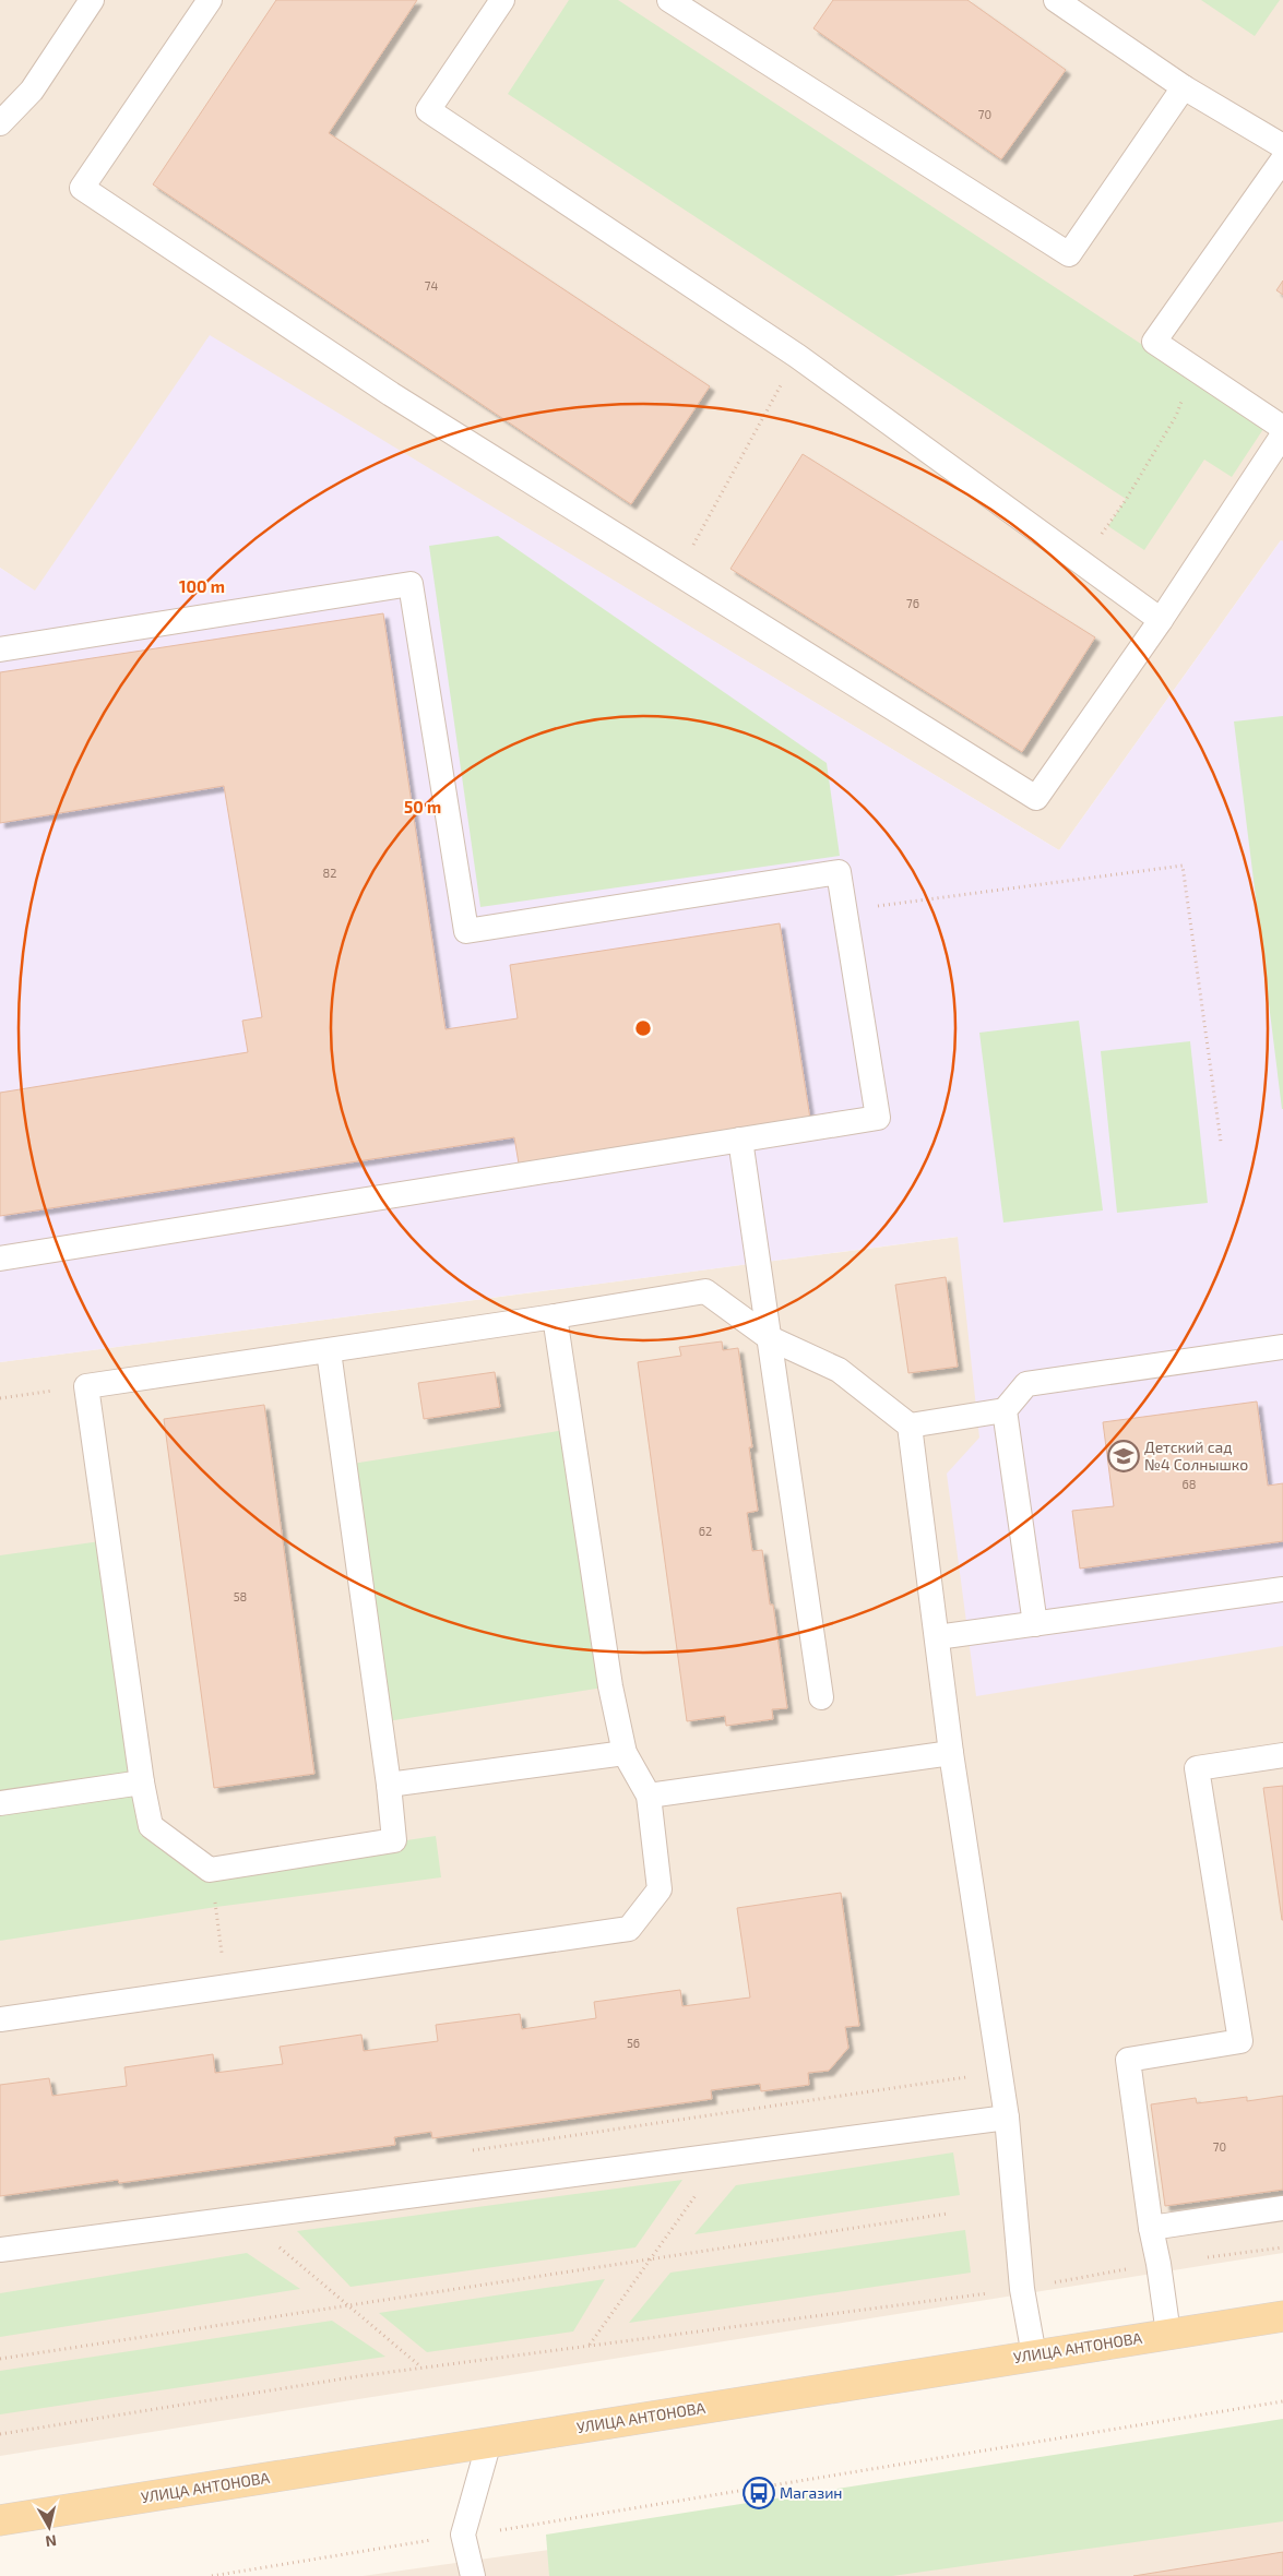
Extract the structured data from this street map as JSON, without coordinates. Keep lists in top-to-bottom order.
{
  "streets": {
    "main road": ["УЛИЦА АНТОНОВА"]
  },
  "places": {
    "school or university": ["Детский сад №4 Солнышко"],
    "bus stop": ["Магазин"]
  },
  "house_numbers": [
    "70",
    "74",
    "76",
    "82",
    "68",
    "62",
    "58",
    "56",
    "70"
  ],
  "north": "bottom",
  "rings": ["100 m", "50 m"]
}
